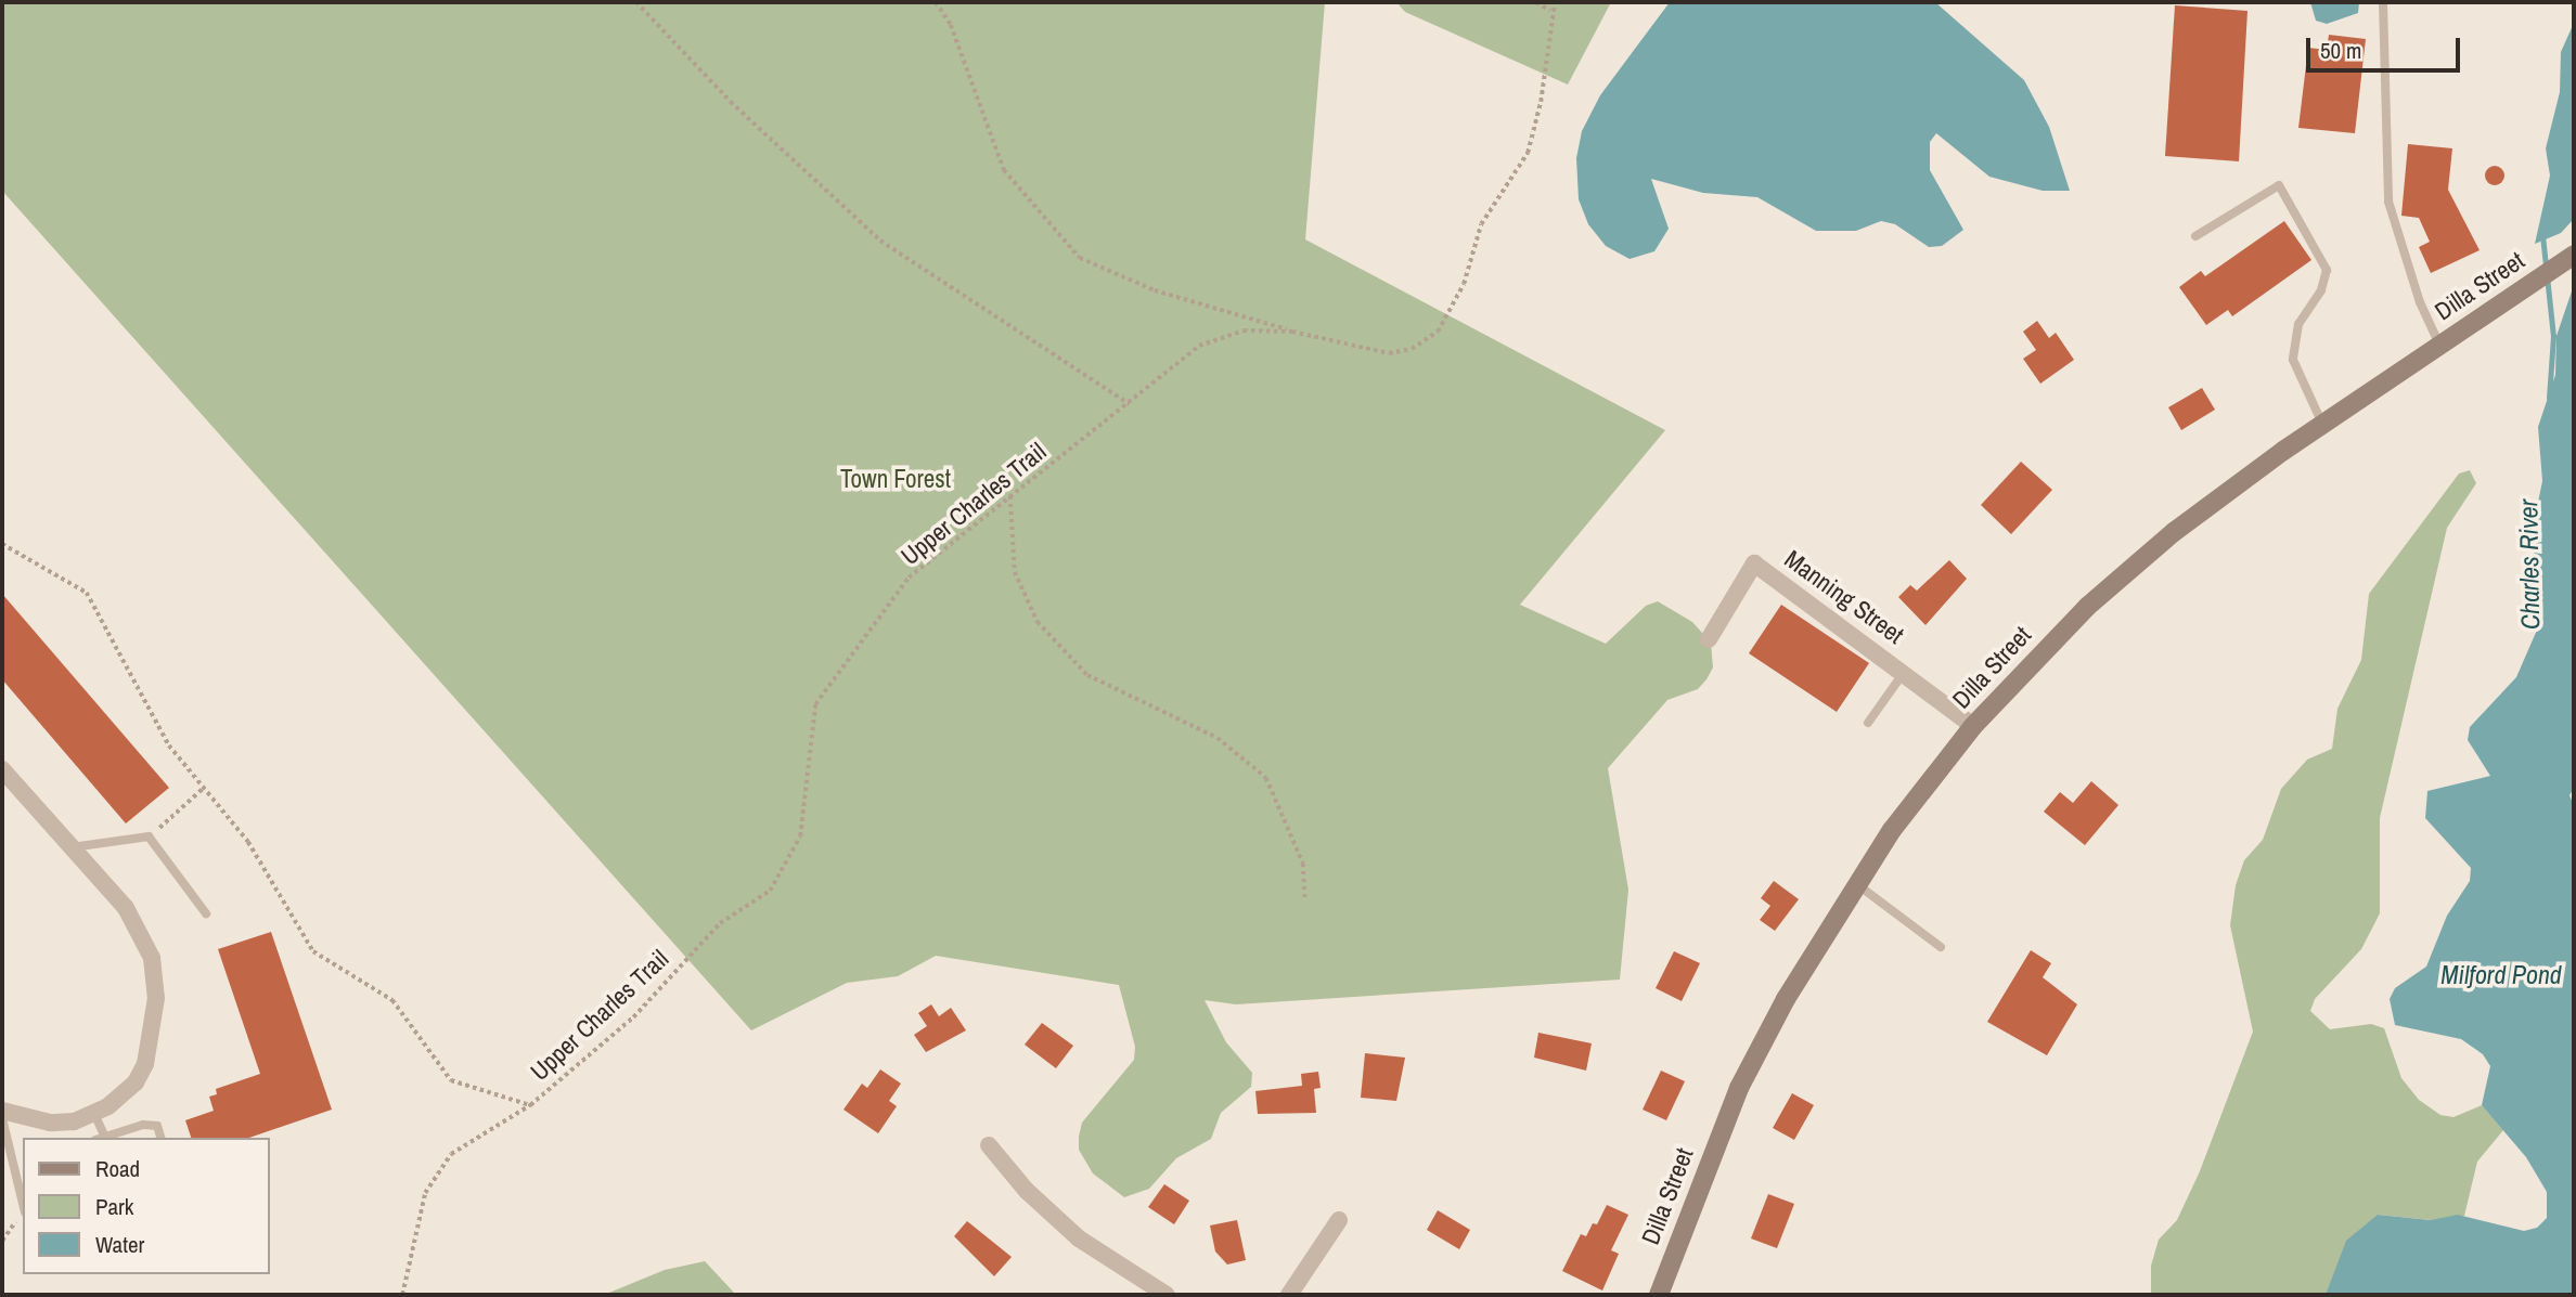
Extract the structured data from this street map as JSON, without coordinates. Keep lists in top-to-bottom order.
{
  "streets": {
    "main road": ["Dilla Street"],
    "street": ["Manning Street"],
    "path": ["Upper Charles Trail"]
  },
  "crossings": [
    ["Dilla Street", "Manning Street"]
  ],
  "water": ["Charles River", "Milford Pond"],
  "parks": ["Town Forest"],
  "legend": ["Road", "Park", "Water"],
  "scale_bar": "50 m"
}
